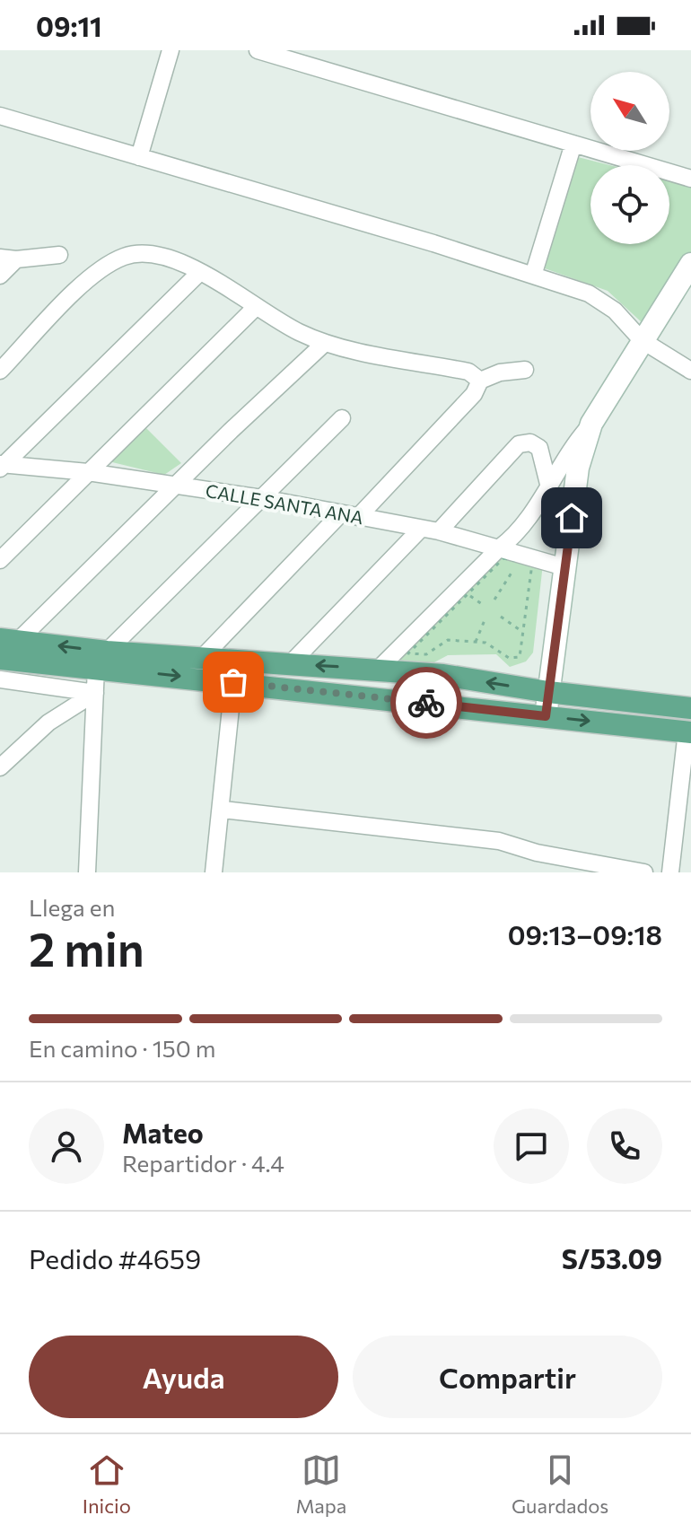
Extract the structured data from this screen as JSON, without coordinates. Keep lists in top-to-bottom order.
{
  "streets": {
    "street": ["CALLE SANTA ANA"]
  },
  "north": "top left",
  "page": {
    "status": "09:11",
    "heading": ["2 min", "Llega en", "09:13–09:18"],
    "panel": [
      "Mateo",
      "Repartidor · 4.4",
      "Pedido #4659",
      "S/53.09"
    ],
    "bar": "En camino · 150 m",
    "buttons": ["Ayuda", "Compartir"],
    "tabs": ["Inicio", "Mapa", "Guardados"]
  }
}
